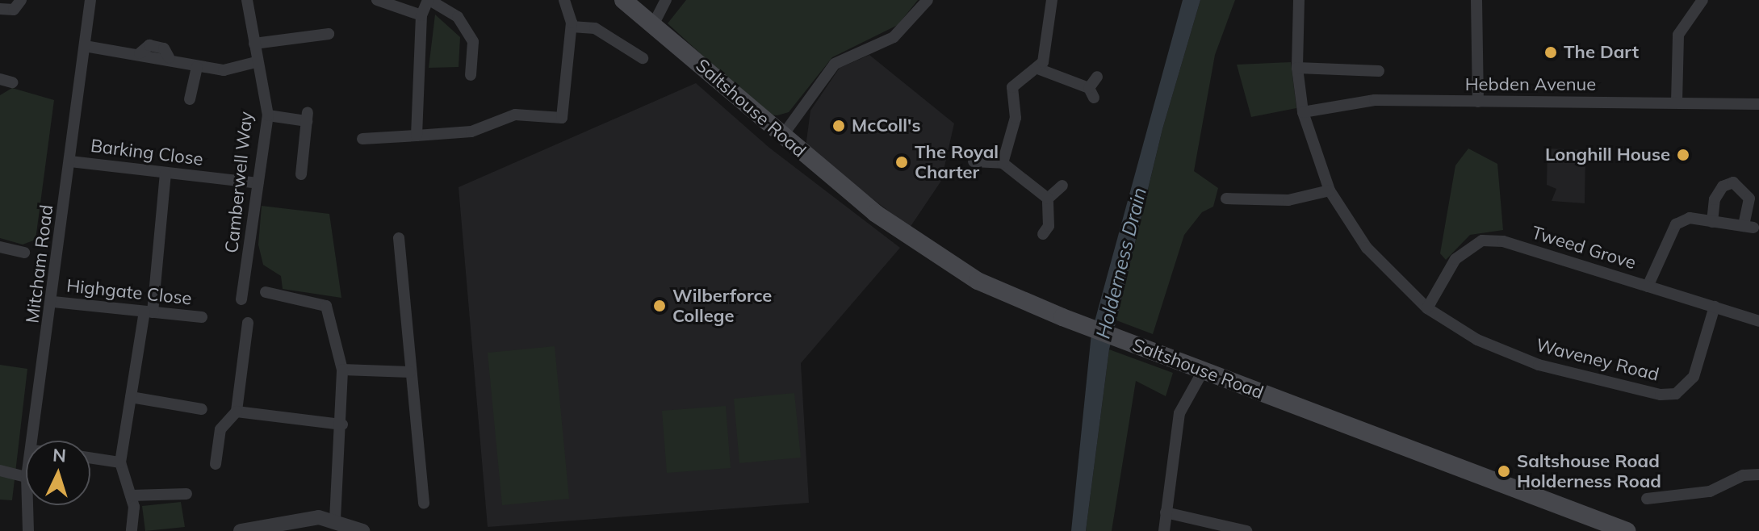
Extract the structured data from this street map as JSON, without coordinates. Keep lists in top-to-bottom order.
{
  "streets": {
    "main road": ["Saltshouse Road"],
    "street": [
      "Hebden Avenue",
      "Barking Close",
      "Camberwell Way",
      "Tweed Grove",
      "Mitcham Road",
      "Highgate Close",
      "Waveney Road"
    ]
  },
  "crossings": [
    ["Hebden Avenue", "Waveney Road"],
    ["Barking Close", "Camberwell Way"],
    ["Barking Close", "Mitcham Road"],
    ["Tweed Grove", "Waveney Road"],
    ["Mitcham Road", "Highgate Close"]
  ],
  "water": ["Holderness Drain"],
  "places": [
    "The Dart",
    "McColl's",
    "Longhill House",
    "The Royal Charter",
    "Wilberforce College",
    "Saltshouse Road Holderness Road"
  ],
  "north": "top"
}
